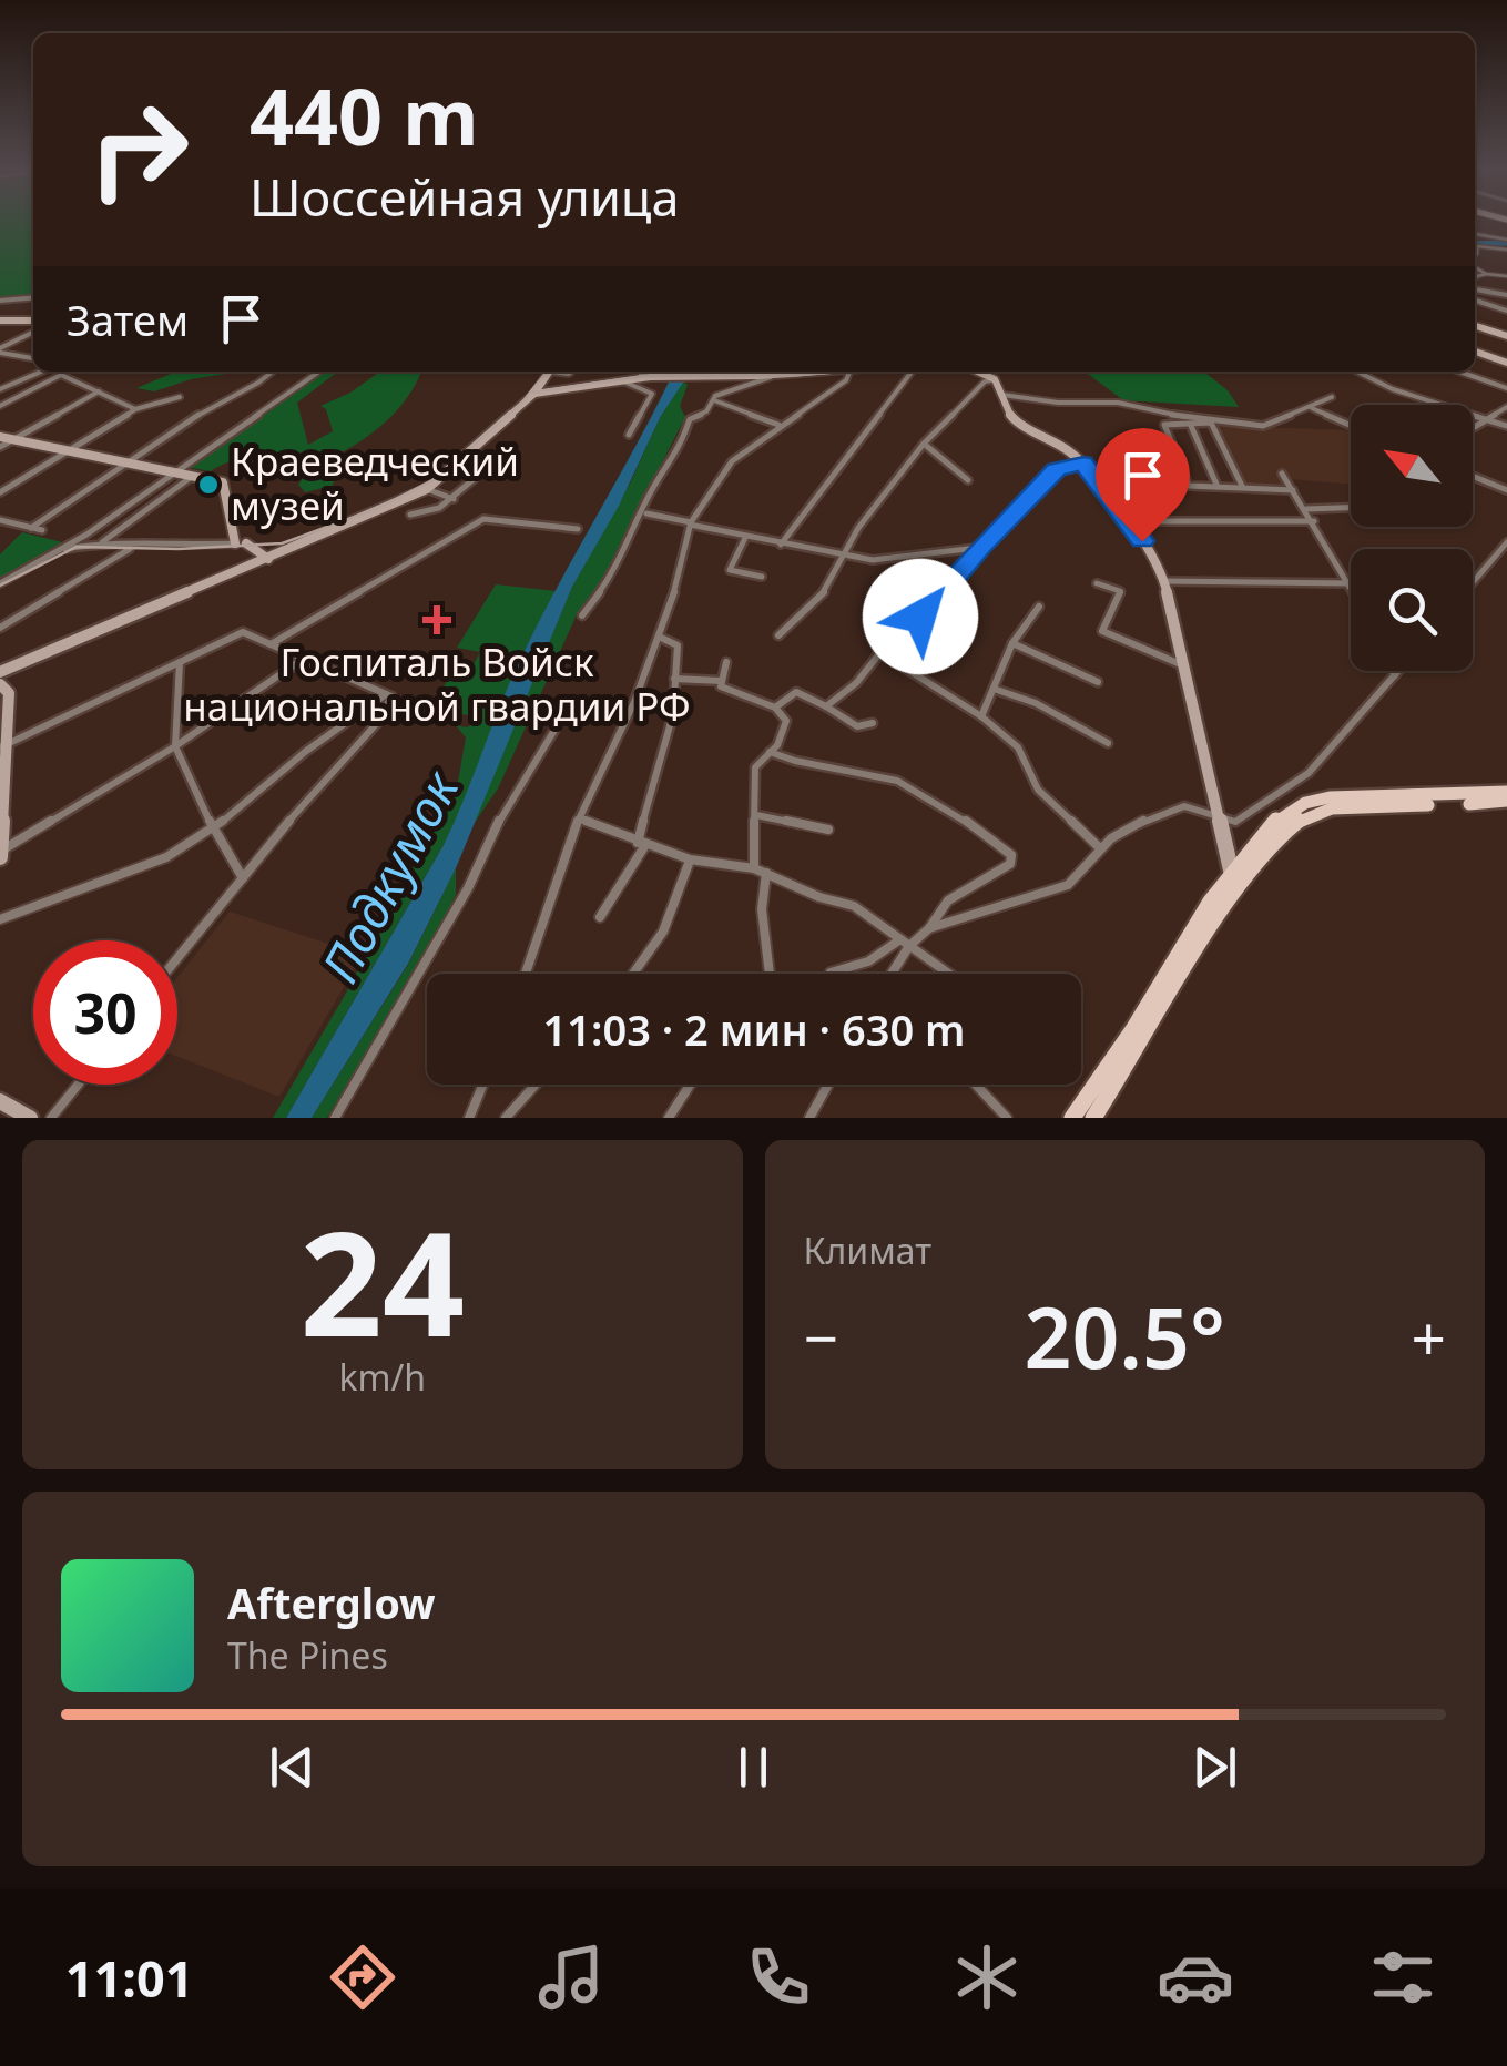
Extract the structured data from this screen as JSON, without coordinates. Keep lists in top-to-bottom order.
{
  "water": ["Подкумок"],
  "places": {
    "other": ["Краеведческий музей"],
    "health": ["Госпиталь Войск национальной гвардии РФ"]
  },
  "north": "top left",
  "page": {
    "turn": ["440 m", "Шоссейная улица"],
    "then": "Затем",
    "limit": "30",
    "trip": "11:03 · 2 мин · 630 m",
    "tile": [
      ["24", "km/h"],
      "Климат"
    ],
    "heat": ["−", "20.5°", "+"],
    "song": ["Afterglow", "The Pines"],
    "tabs": "11:01"
  }
}
